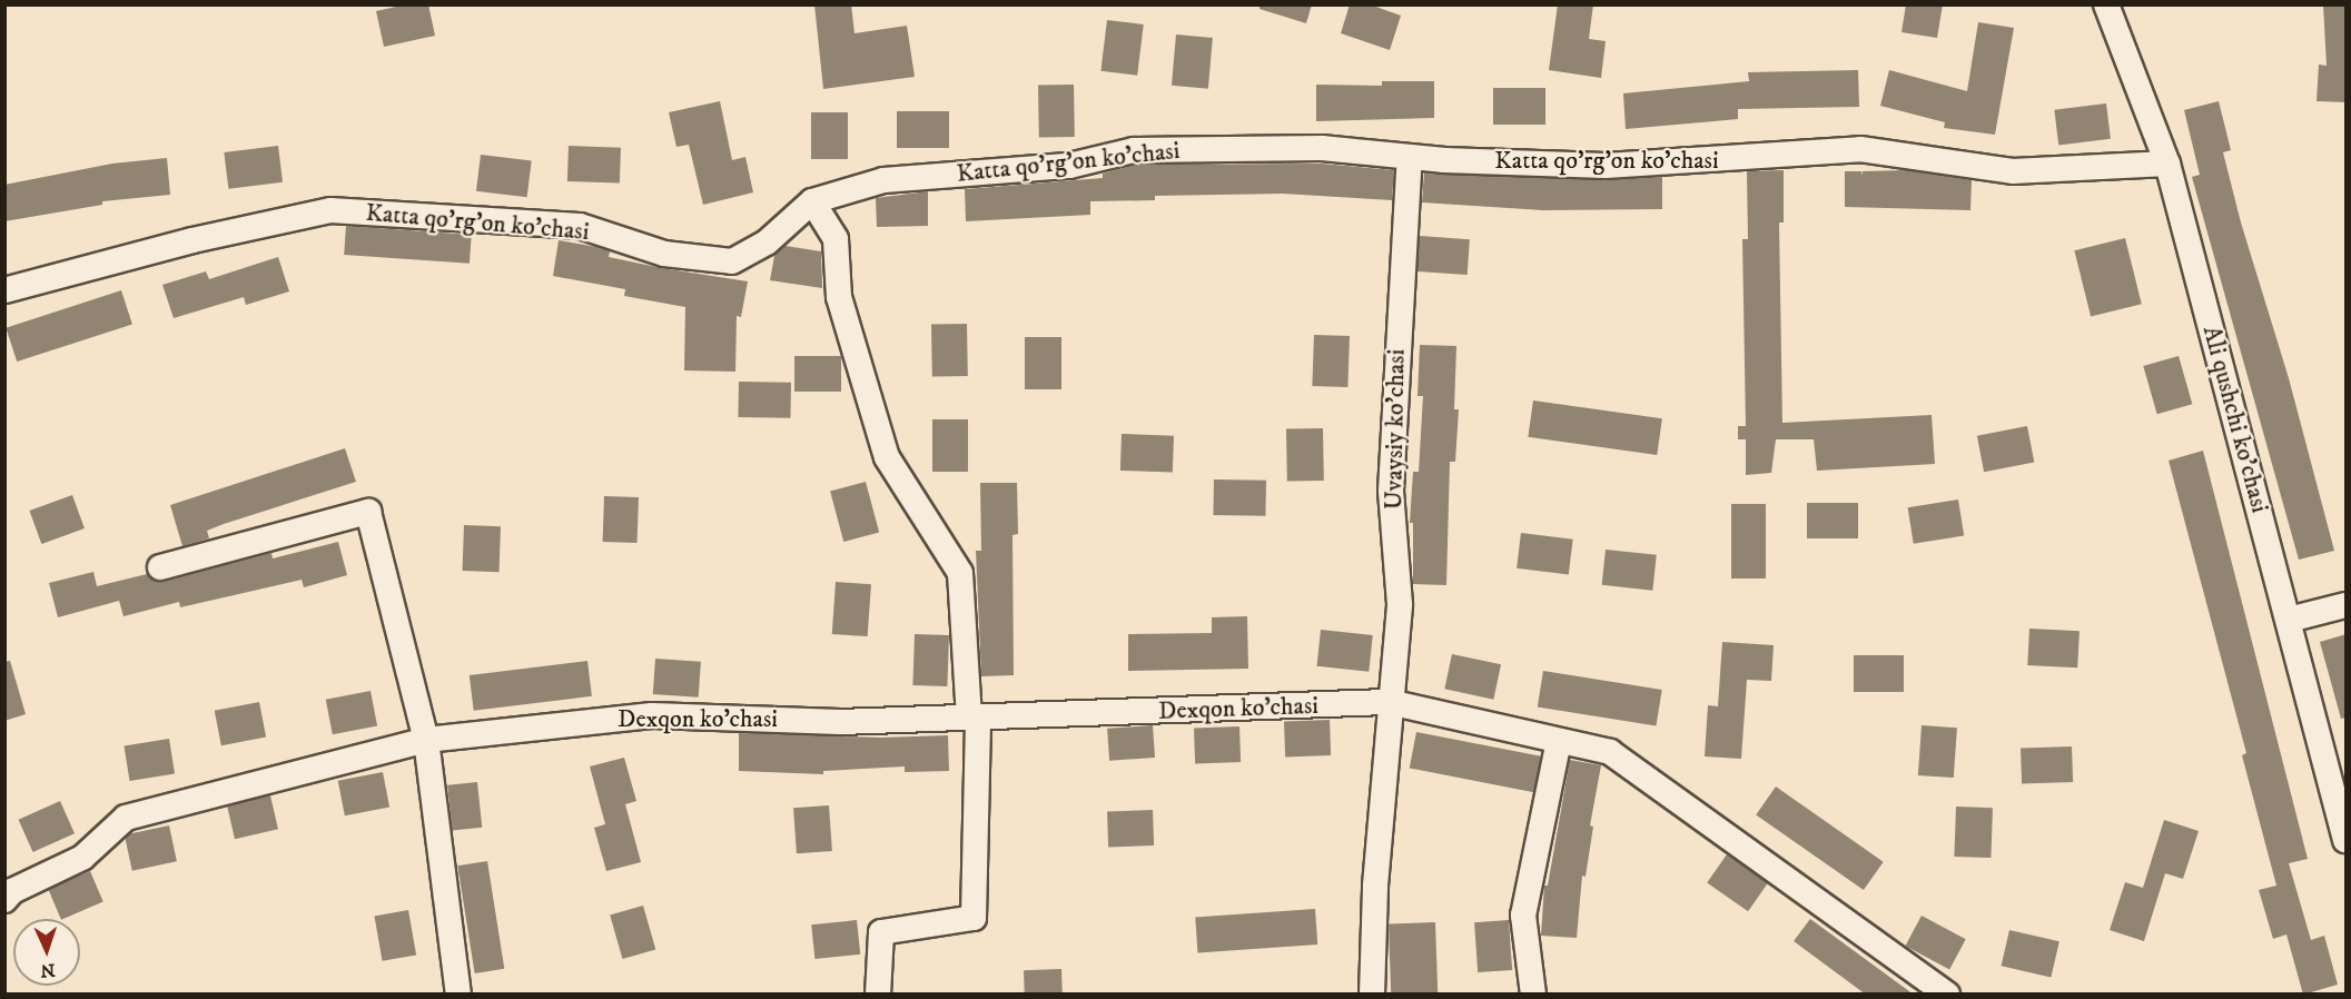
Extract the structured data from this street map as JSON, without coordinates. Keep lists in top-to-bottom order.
{
  "streets": {
    "street": [
      "Katta qo'rg'on ko'chasi",
      "Ali qushchi ko'chasi",
      "Uvaysiy ko'chasi",
      "Dexqon ko'chasi"
    ]
  },
  "crossings": [
    ["Katta qo'rg'on ko'chasi", "Ali qushchi ko'chasi"],
    ["Katta qo'rg'on ko'chasi", "Uvaysiy ko'chasi"],
    ["Uvaysiy ko'chasi", "Dexqon ko'chasi"]
  ],
  "north": "bottom"
}
